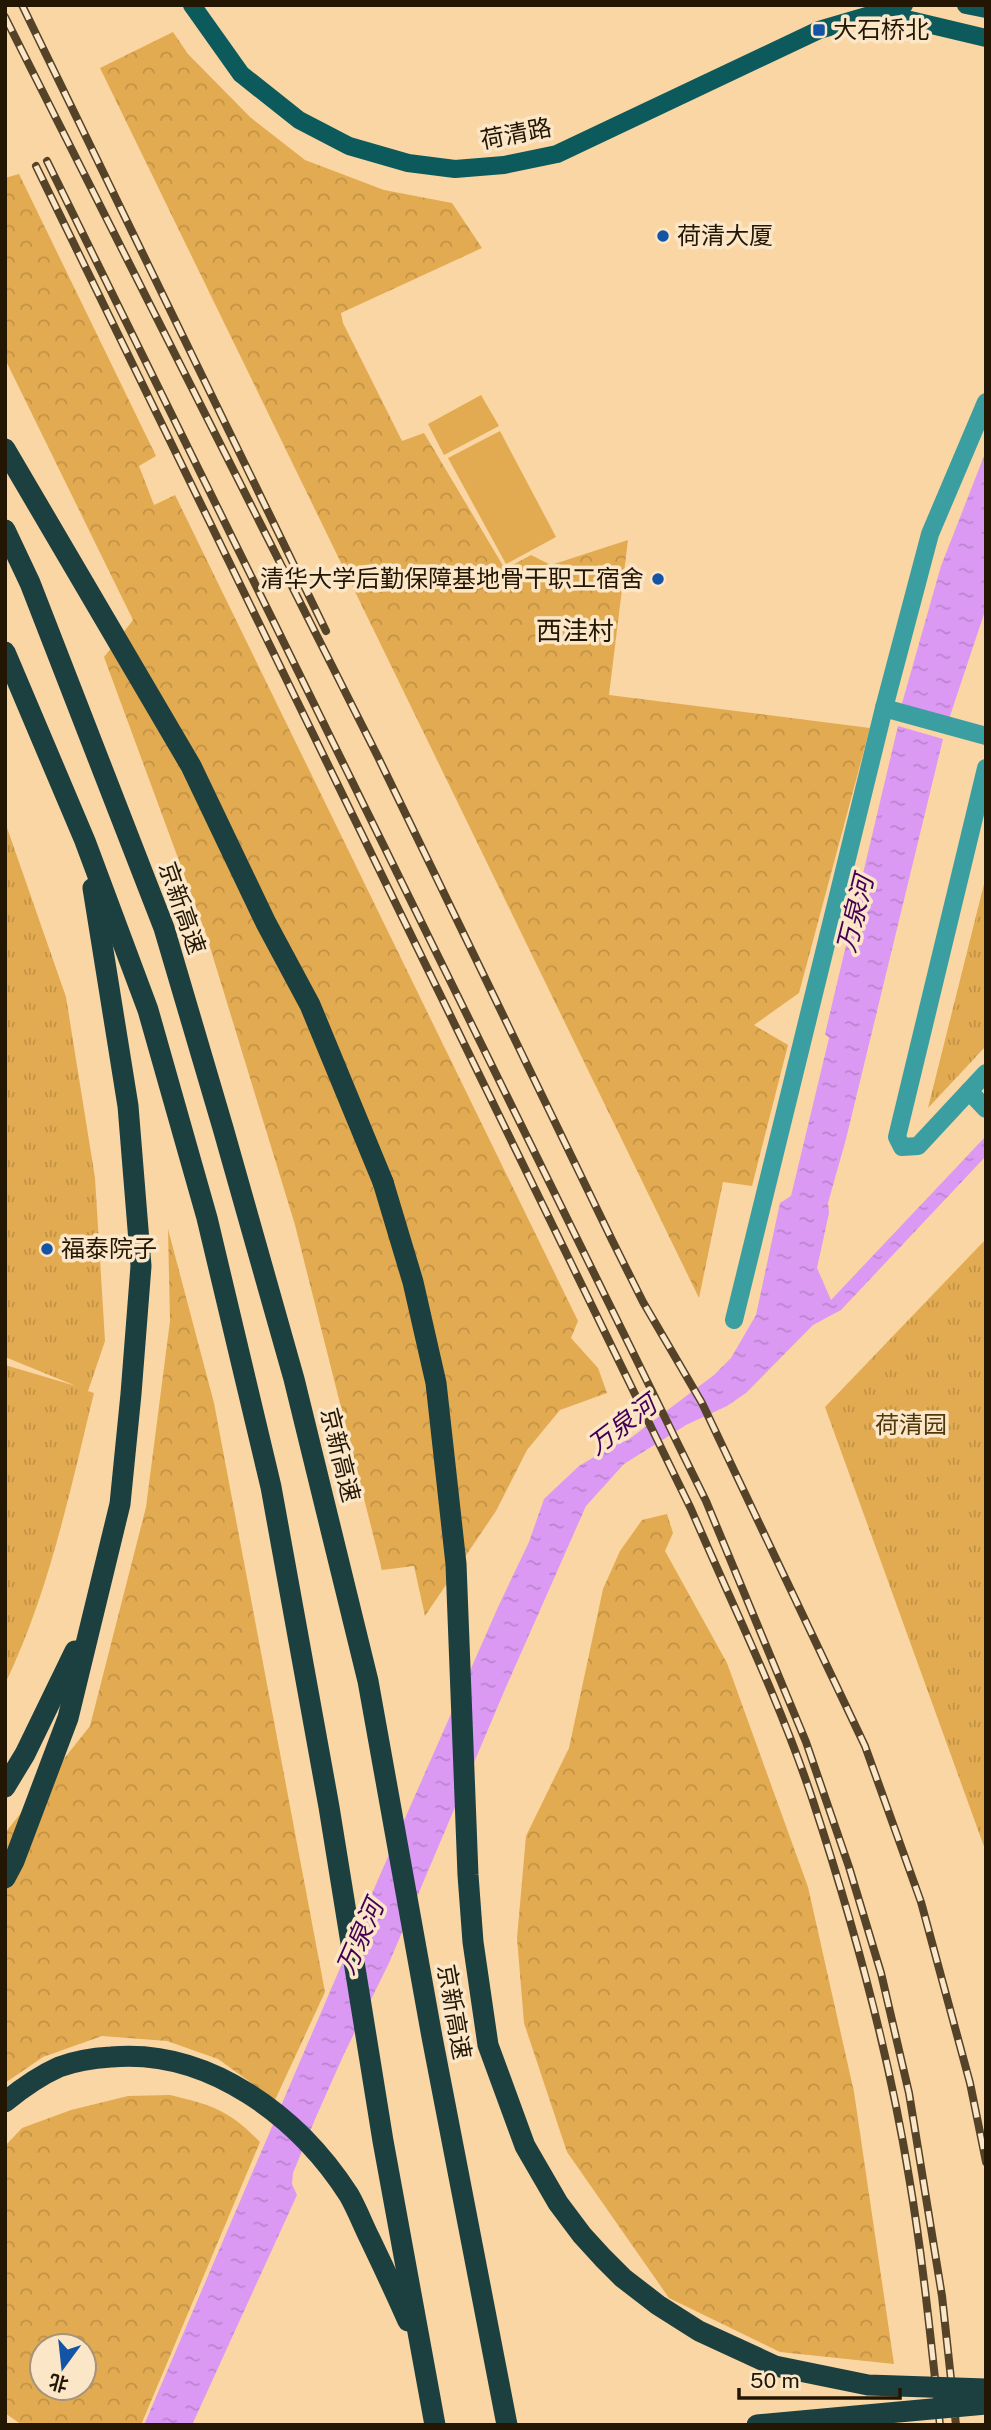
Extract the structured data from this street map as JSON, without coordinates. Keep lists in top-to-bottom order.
{
  "streets": {
    "highway": ["京新高速"],
    "main road": ["荷清路"]
  },
  "districts": ["西洼村"],
  "water": ["万泉河"],
  "parks": ["荷清园"],
  "places": {
    "transit": ["大石桥北"],
    "other": ["荷清大厦", "清华大学后勤保障基地骨干职工宿舍", "福泰院子"]
  },
  "scale_bar": "50 m",
  "north": "bottom"
}
